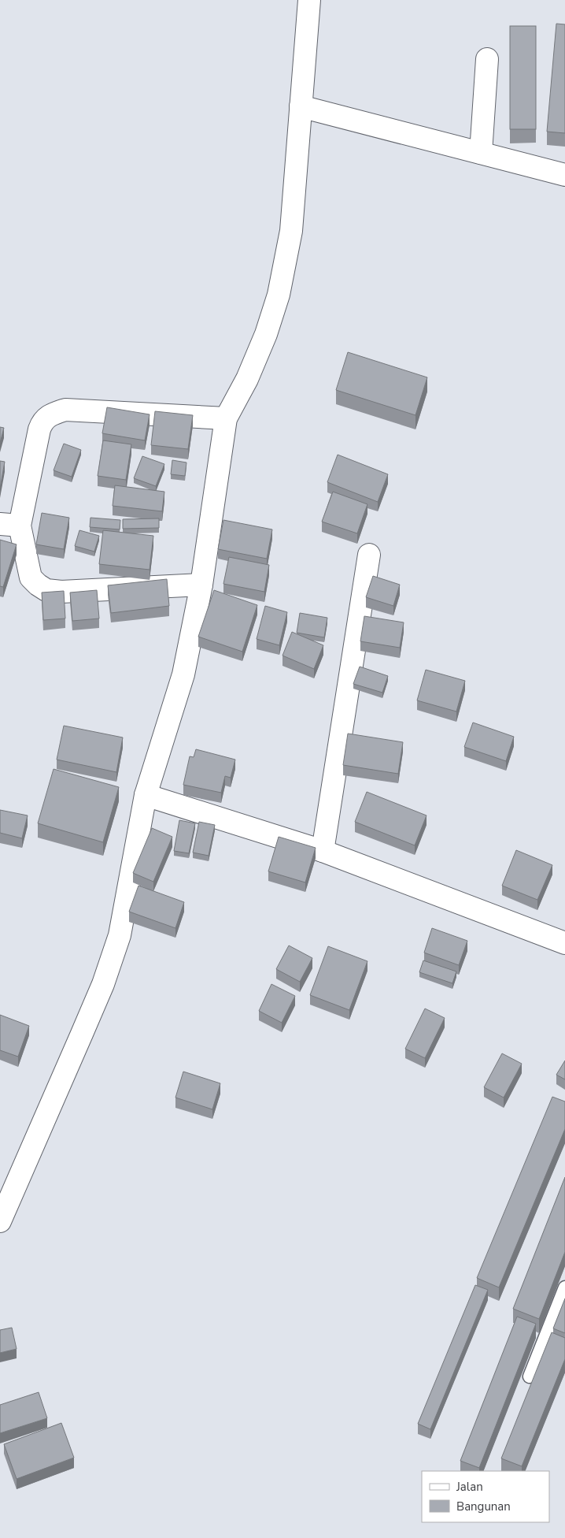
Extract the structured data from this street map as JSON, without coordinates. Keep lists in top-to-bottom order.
{
  "legend": ["Jalan", "Bangunan"]
}
